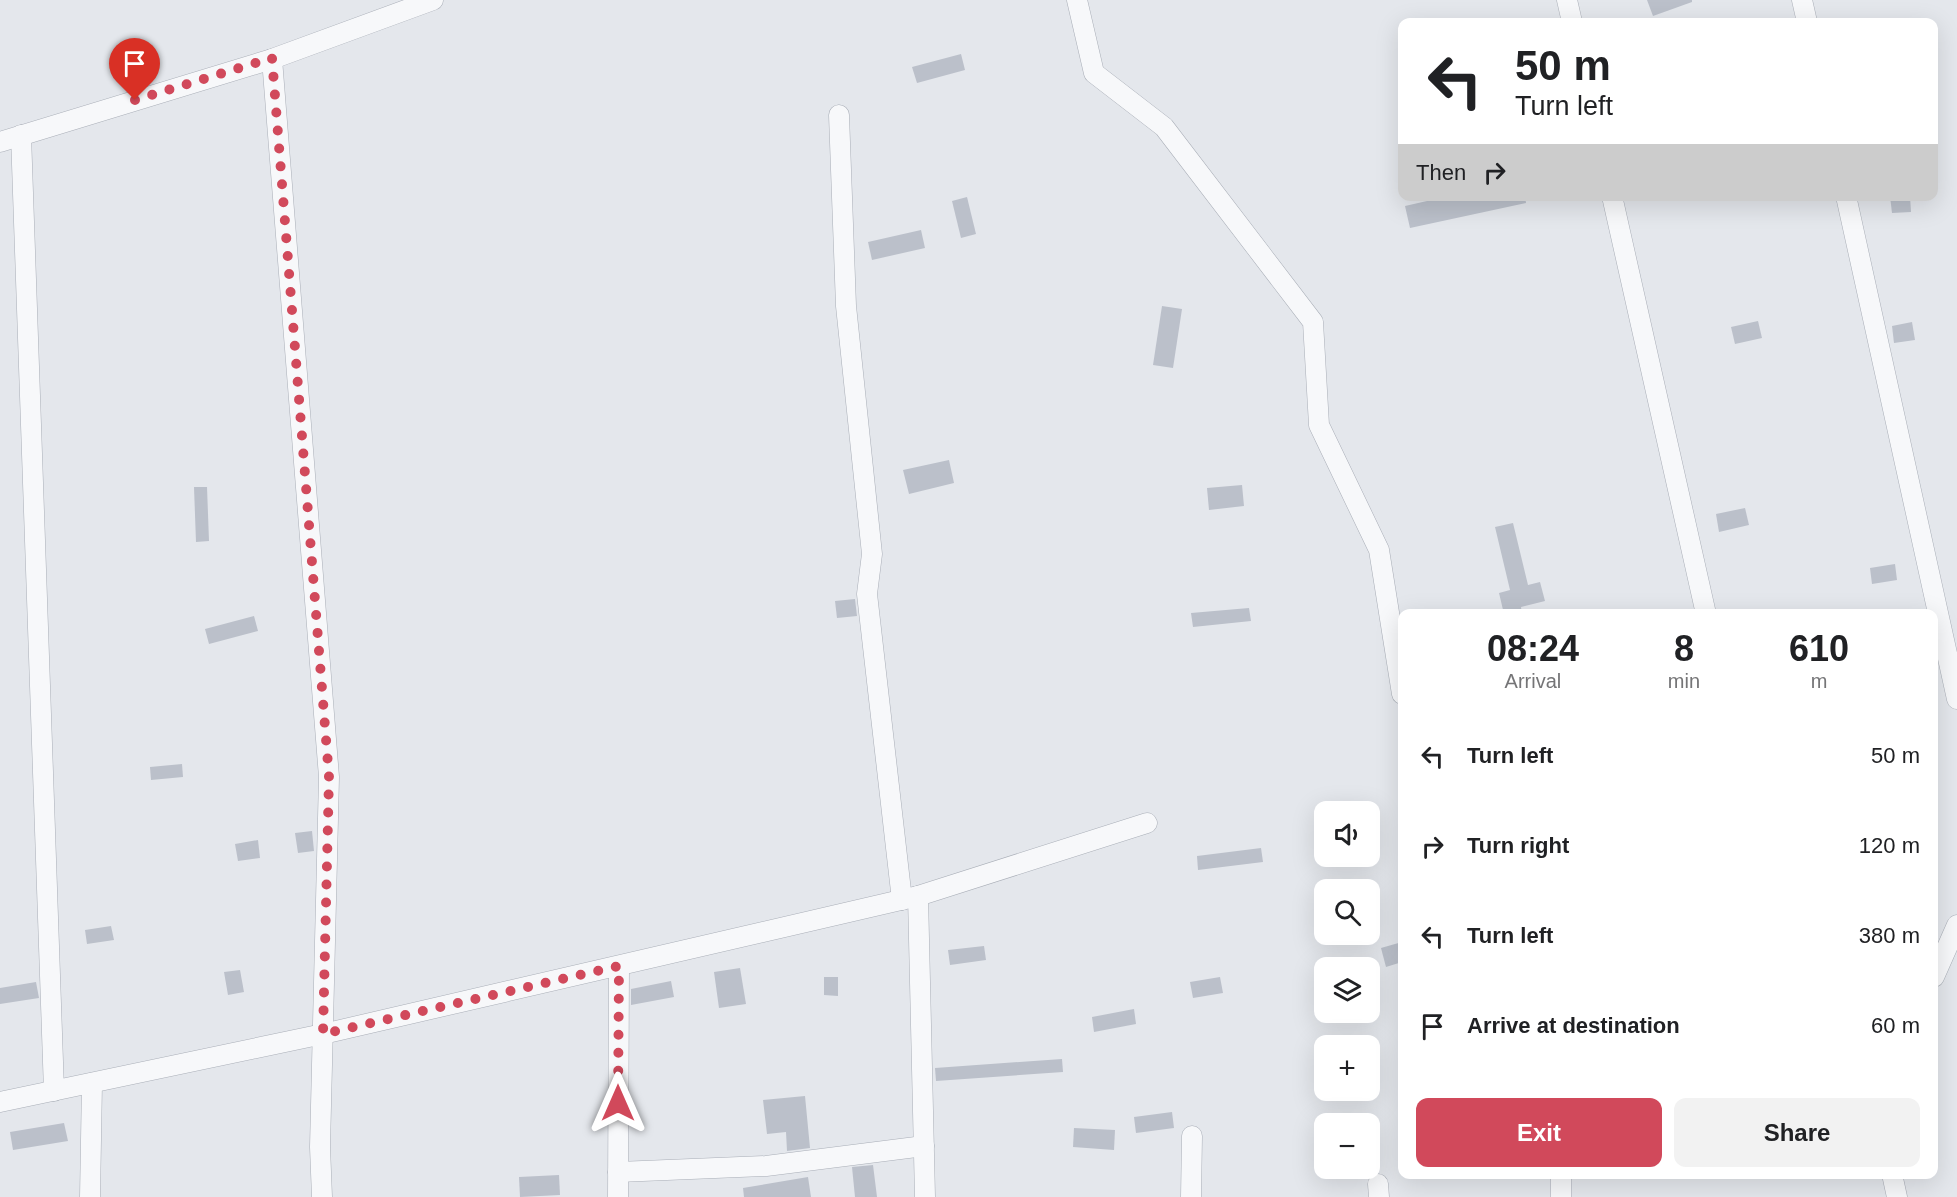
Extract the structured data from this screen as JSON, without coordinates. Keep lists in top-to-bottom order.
{
  "page": {
    "turn": ["50 m", "Turn left"],
    "then": "Then",
    "eta": [
      "08:24",
      "Arrival",
      "8",
      "min",
      "610",
      "m"
    ],
    "list": [
      {
        "name": "Turn left",
        "value": "50 m"
      },
      {
        "name": "Turn right",
        "value": "120 m"
      },
      {
        "name": "Turn left",
        "value": "380 m"
      },
      {
        "name": "Arrive at destination",
        "value": "60 m"
      }
    ],
    "map_buttons": ["+", "−"],
    "buttons": ["Exit", "Share"]
  }
}
